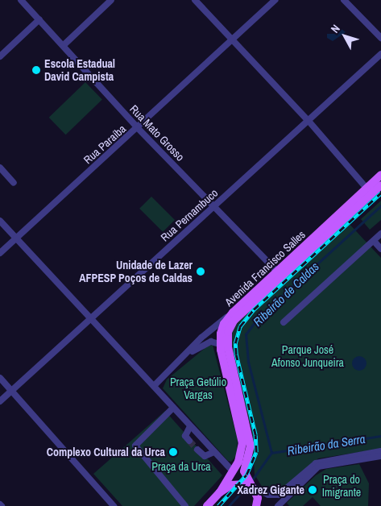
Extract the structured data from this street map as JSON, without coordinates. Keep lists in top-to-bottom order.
{
  "streets": {
    "main road": ["Avenida Francisco Salles"],
    "street": ["Rua Mato Grosso", "Rua Paraíba", "Rua Pernambuco"]
  },
  "crossings": [
    ["Rua Mato Grosso", "Rua Paraíba"],
    ["Rua Mato Grosso", "Rua Pernambuco"],
    ["Rua Mato Grosso", "Avenida Francisco Salles"]
  ],
  "water": ["Ribeirão de Caldas", "Ribeirão da Serra"],
  "parks": [
    "Parque José Afonso Junqueira",
    "Praça Getúlio Vargas",
    "Praça da Urca",
    "Praça do Imigrante"
  ],
  "places": [
    "Escola Estadual David Campista",
    "Unidade de Lazer AFPESP Poços de Caldas",
    "Complexo Cultural da Urca",
    "Xadrez Gigante"
  ],
  "north": "top left"
}
